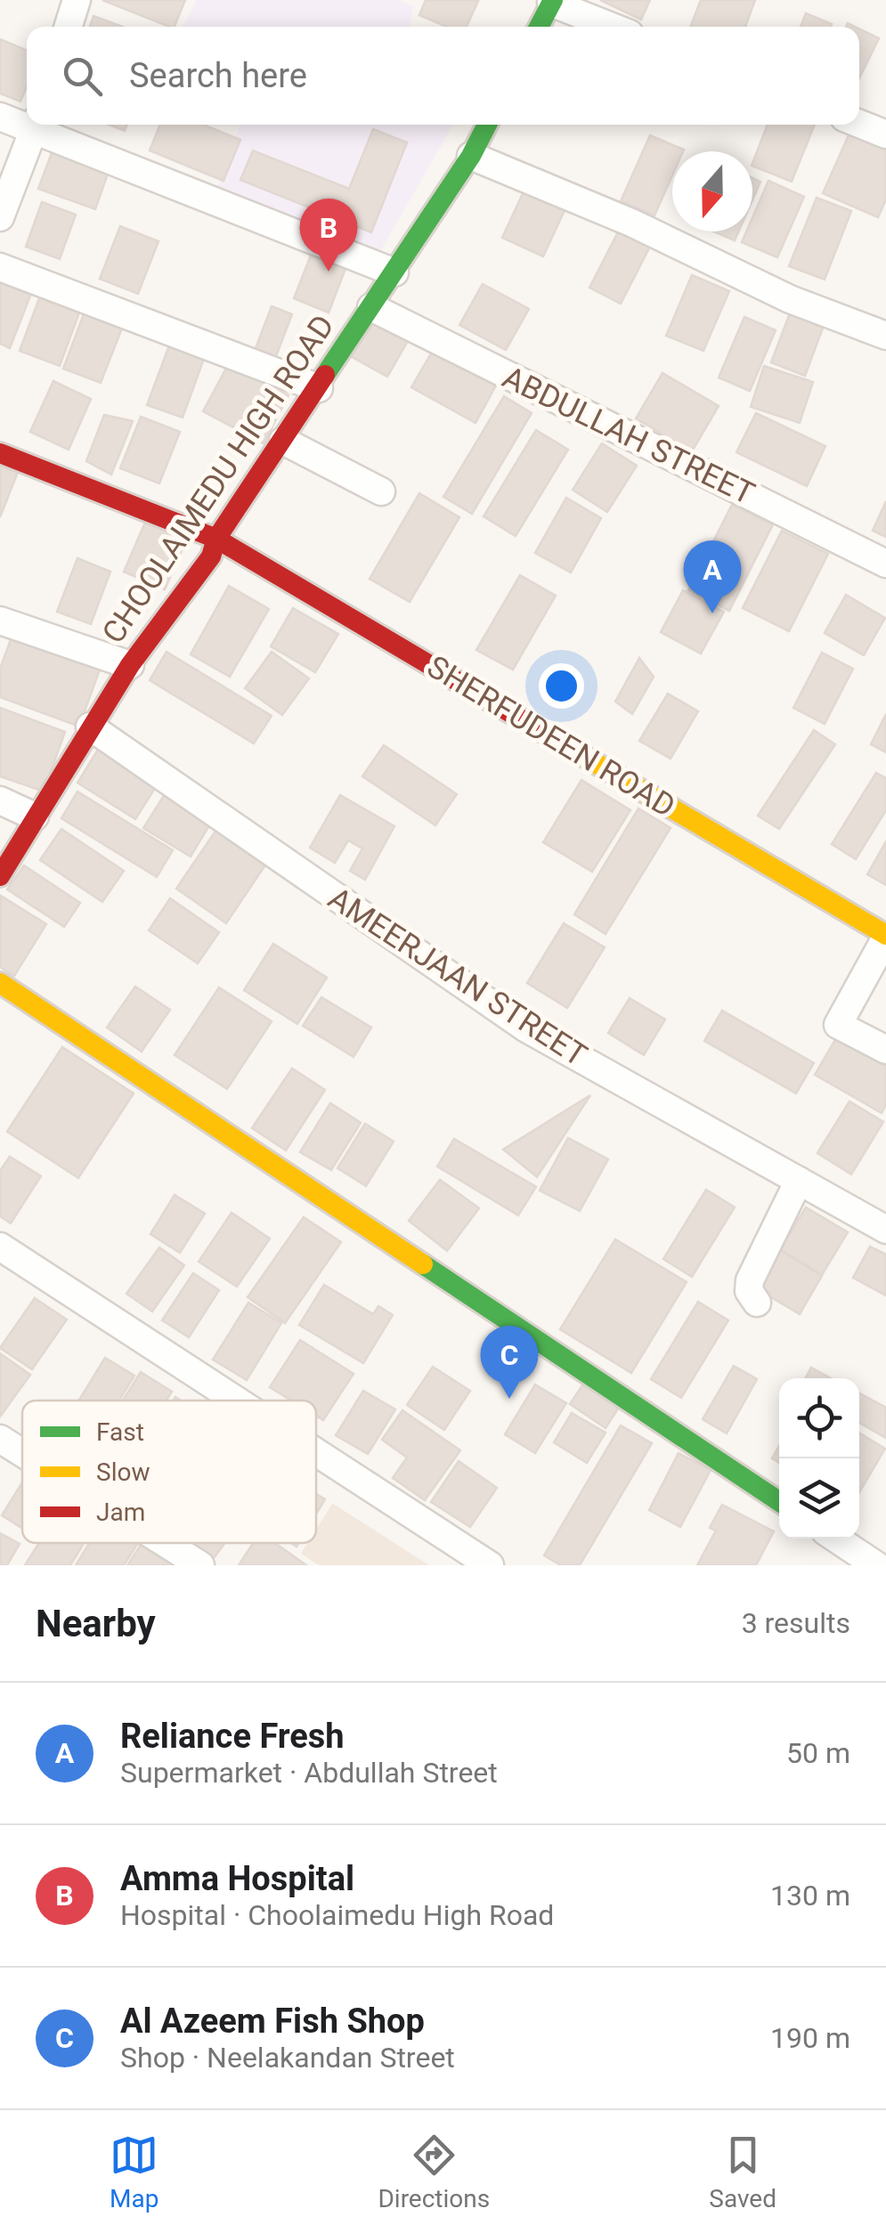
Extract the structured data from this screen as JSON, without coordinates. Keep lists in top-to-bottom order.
{
  "streets": {
    "street": [
      "ABDULLAH STREET",
      "CHOOLAIMEDU HIGH ROAD",
      "SHERFUDEEN ROAD",
      "AMEERJAAN STREET"
    ]
  },
  "crossings": [
    ["ABDULLAH STREET", "CHOOLAIMEDU HIGH ROAD"],
    ["CHOOLAIMEDU HIGH ROAD", "SHERFUDEEN ROAD"],
    ["CHOOLAIMEDU HIGH ROAD", "AMEERJAAN STREET"]
  ],
  "legend": ["Fast", "Slow", "Jam"],
  "north": "bottom",
  "page": {
    "search": "Search here",
    "pins": ["B", "A", "C"],
    "heading": ["Nearby", "3 results"],
    "list": [
      {
        "mark": "A",
        "name": "Reliance Fresh",
        "note": "Supermarket · Abdullah Street",
        "value": "50 m"
      },
      {
        "mark": "B",
        "name": "Amma Hospital",
        "note": "Hospital · Choolaimedu High Road",
        "value": "130 m"
      },
      {
        "mark": "C",
        "name": "Al Azeem Fish Shop",
        "note": "Shop · Neelakandan Street",
        "value": "190 m"
      }
    ],
    "nav": ["Map", "Directions", "Saved"]
  }
}
